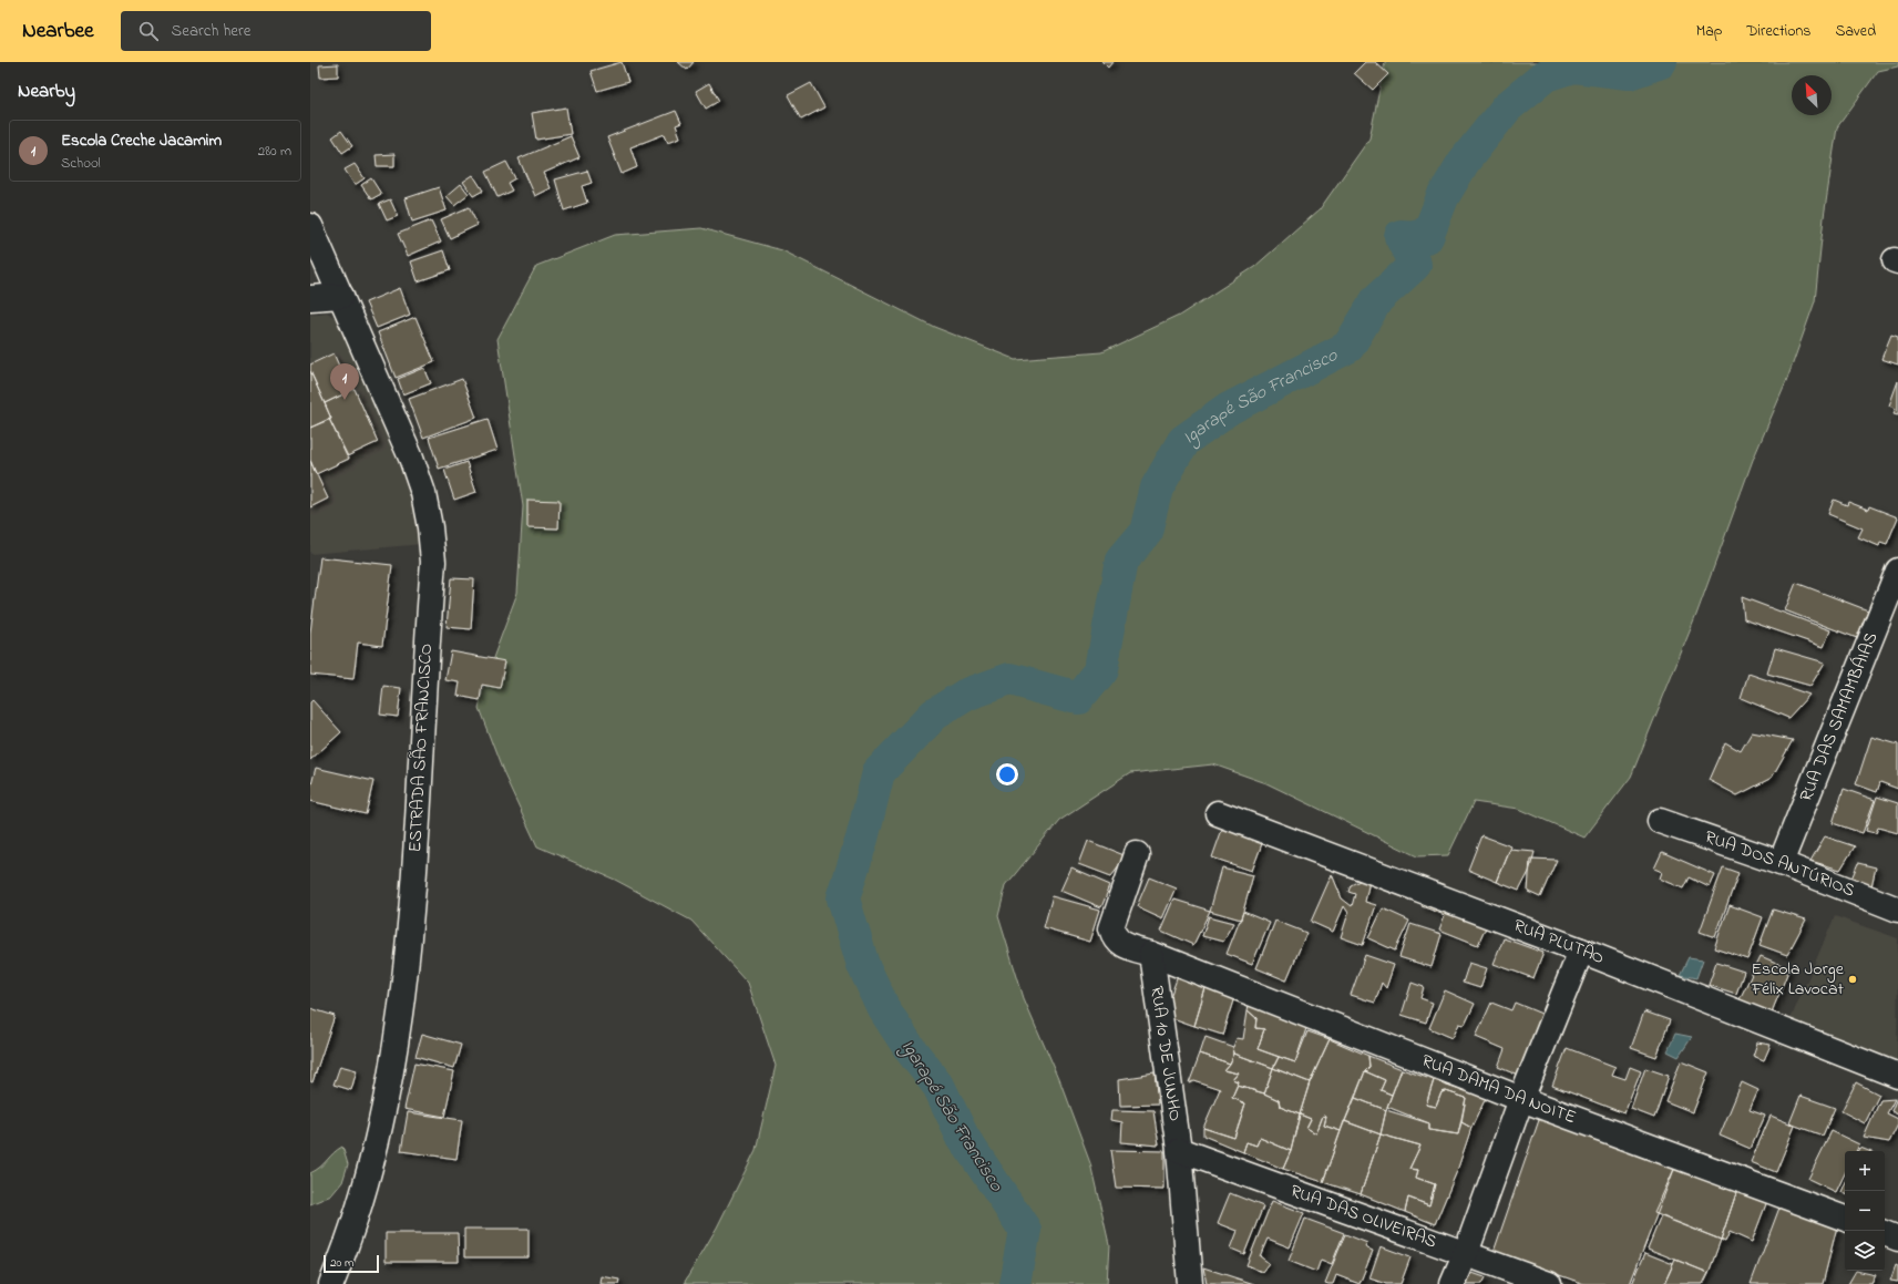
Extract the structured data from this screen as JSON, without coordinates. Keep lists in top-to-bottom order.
{
  "streets": {
    "street": [
      "RUA DAS SAMAMBÁIAS",
      "ESTRADA SÃO FRANCISCO",
      "RUA DOS ANTÚRIOS",
      "RUA PLUTÃO",
      "RUA 10 DE JUNHO",
      "RUA DAMA DA NOITE",
      "RUA DAS OLIVEIRAS"
    ]
  },
  "crossings": [
    ["RUA DAS SAMAMBÁIAS", "RUA DOS ANTÚRIOS"],
    ["RUA 10 DE JUNHO", "RUA DAMA DA NOITE"],
    ["RUA 10 DE JUNHO", "RUA DAS OLIVEIRAS"]
  ],
  "water": ["Igarapé São Francisco"],
  "places": ["Escola Jorge Félix Lavocat"],
  "scale_bar": "20 m",
  "north": "top left",
  "page": {
    "header": "Nearbee",
    "search": "Search here",
    "nav": ["Map", "Directions", "Saved"],
    "heading": "Nearby",
    "list": [
      {
        "mark": "1",
        "name": "Escola Creche Jacamim",
        "note": "School",
        "value": "280 m"
      }
    ],
    "pins": "1",
    "map_buttons": ["+", "−"],
    "scale": "20 m"
  }
}
